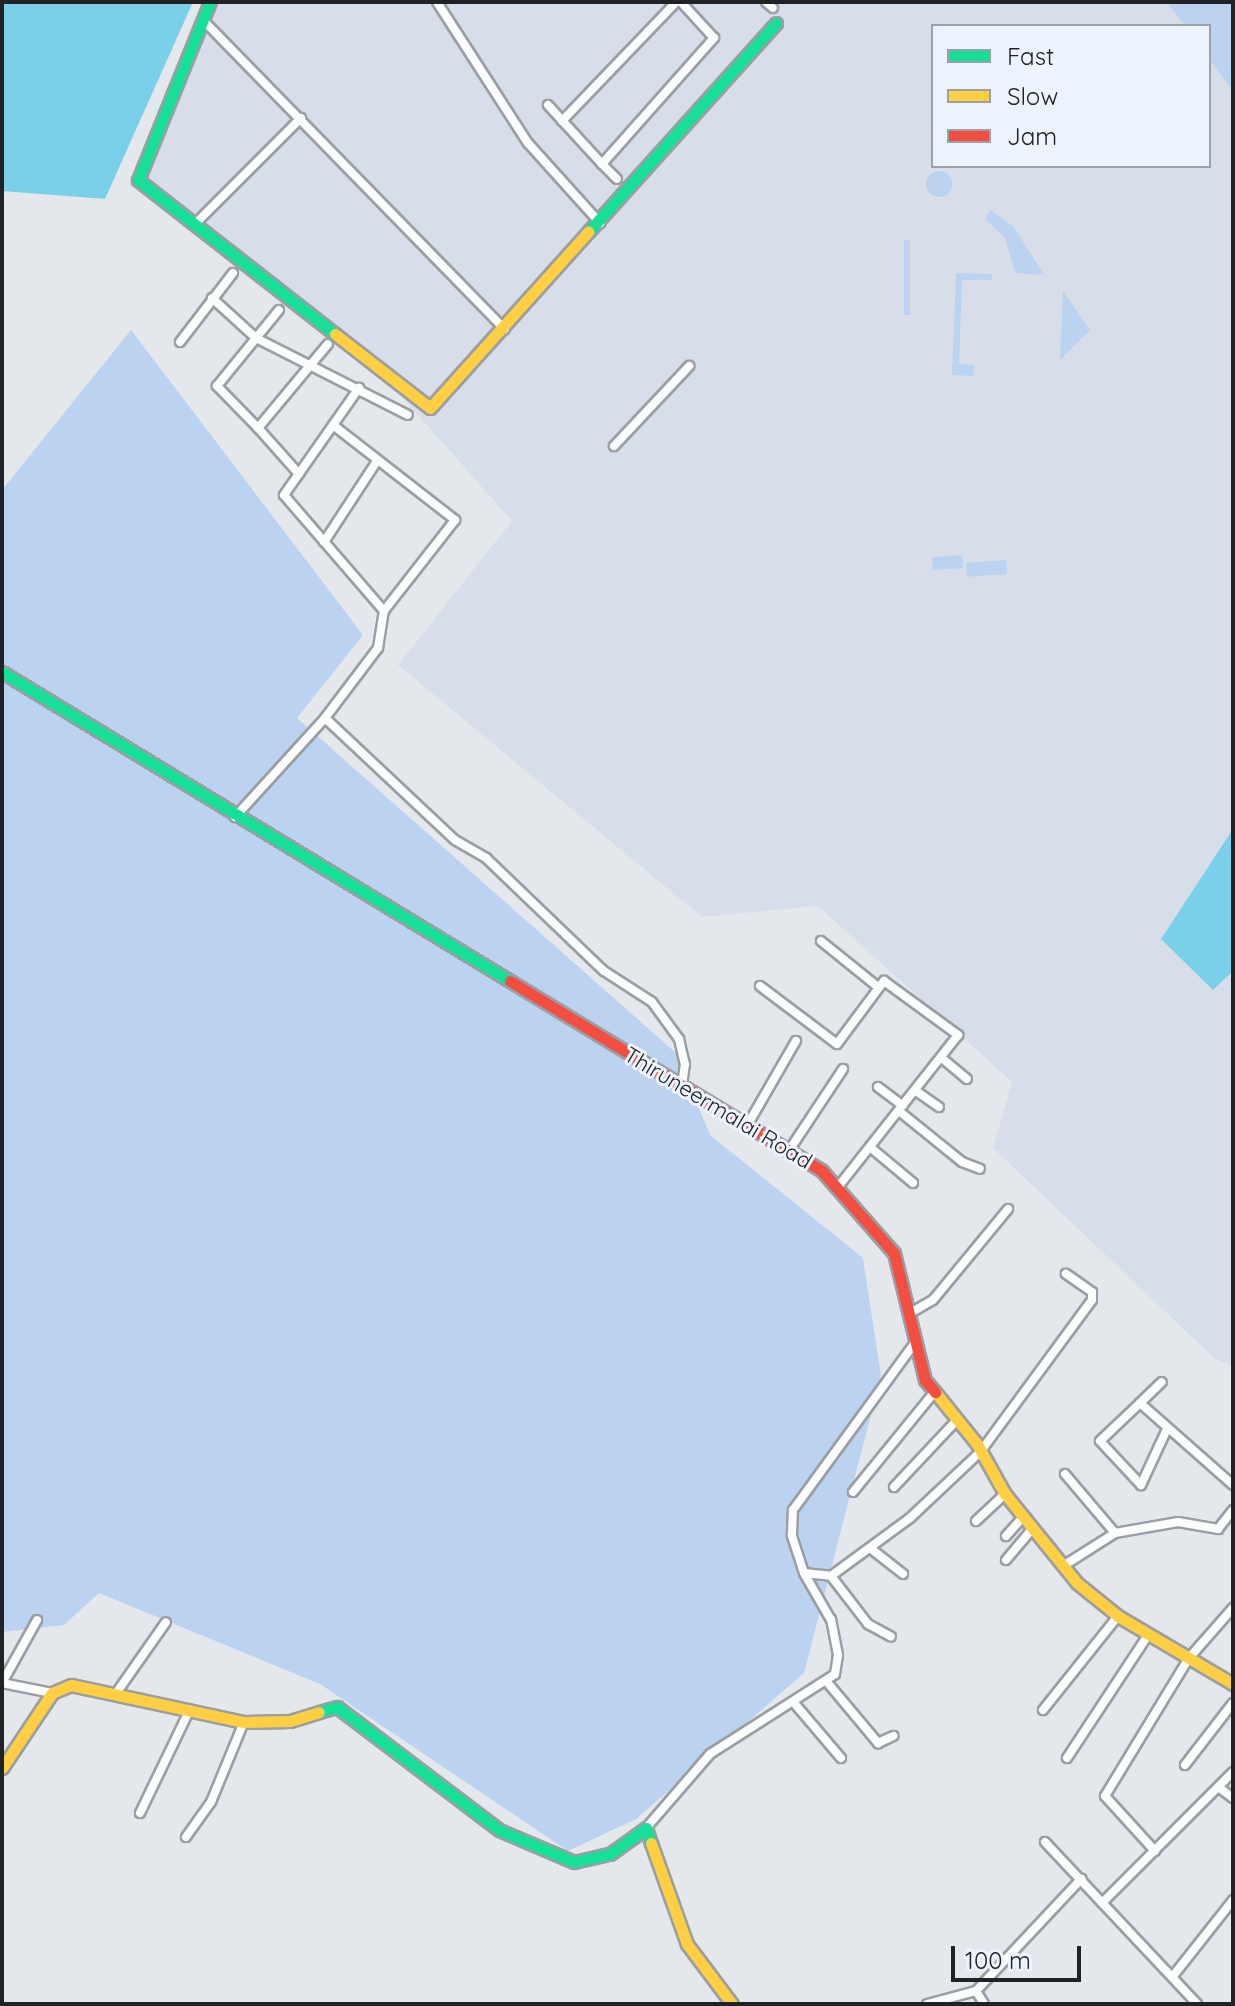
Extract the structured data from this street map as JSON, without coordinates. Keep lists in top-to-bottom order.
{
  "streets": {
    "street": ["Thiruneermalai Road"]
  },
  "legend": ["Fast", "Slow", "Jam"],
  "scale_bar": "100 m"
}
